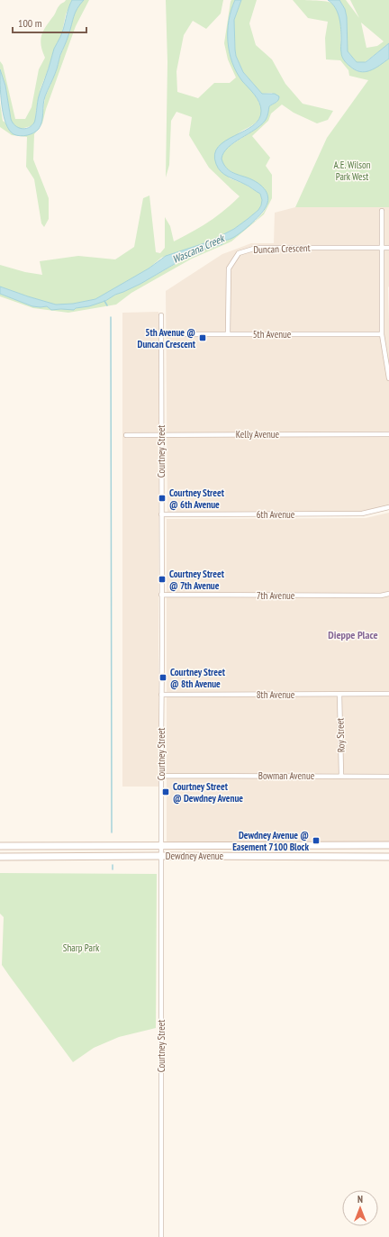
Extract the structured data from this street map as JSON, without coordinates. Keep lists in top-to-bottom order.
{
  "streets": {
    "main road": ["Dewdney Avenue"],
    "street": [
      "Duncan Crescent",
      "5th Avenue",
      "Kelly Avenue",
      "Courtney Street",
      "6th Avenue",
      "7th Avenue",
      "8th Avenue",
      "Roy Street",
      "Bowman Avenue"
    ]
  },
  "crossings": [
    ["Duncan Crescent", "5th Avenue"],
    ["5th Avenue", "Courtney Street"],
    ["Kelly Avenue", "Courtney Street"],
    ["Courtney Street", "6th Avenue"],
    ["Courtney Street", "7th Avenue"],
    ["Courtney Street", "8th Avenue"],
    ["Courtney Street", "Bowman Avenue"],
    ["Courtney Street", "Dewdney Avenue"],
    ["8th Avenue", "Roy Street"],
    ["Roy Street", "Bowman Avenue"]
  ],
  "districts": ["Dieppe Place"],
  "water": ["Wascana Creek"],
  "parks": ["A.E. Wilson Park West", "Sharp Park"],
  "places": {
    "transit": [
      "5th Avenue @ Duncan Crescent",
      "Courtney Street @ 6th Avenue",
      "Courtney Street @ 7th Avenue",
      "Courtney Street @ 8th Avenue",
      "Courtney Street @ Dewdney Avenue",
      "Dewdney Avenue @ Easement 7100 Block"
    ]
  },
  "scale_bar": "100 m",
  "north": "top"
}
